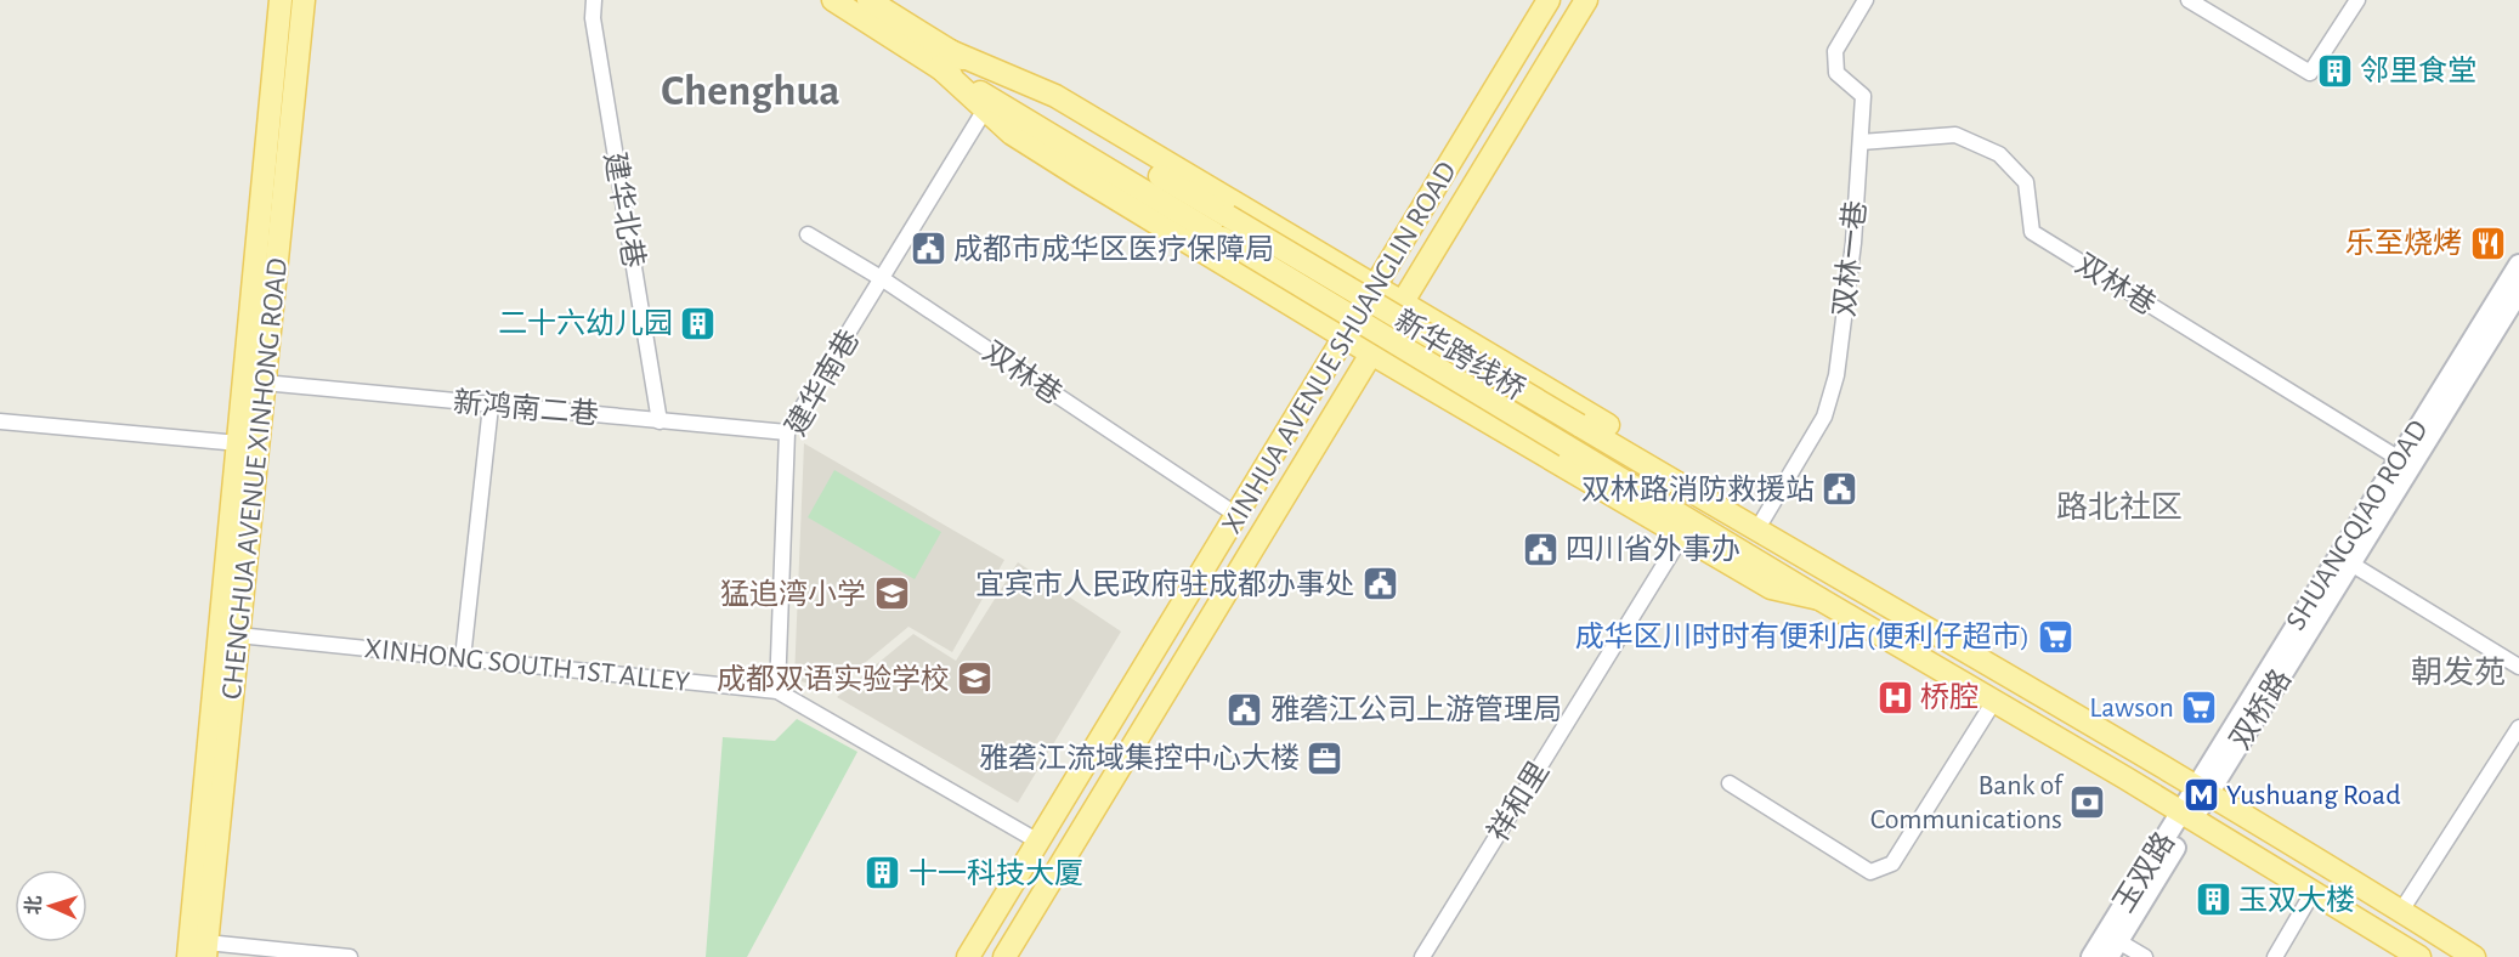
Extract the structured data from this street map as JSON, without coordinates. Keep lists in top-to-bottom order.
{
  "streets": {
    "main road": [
      "XINHUA AVENUE SHUANGLIN ROAD",
      "新华跨线桥",
      "CHENGHUA AVENUE XINHONG ROAD",
      "SHUANGQIAO ROAD",
      "双桥路",
      "玉双路"
    ],
    "street": [
      "建华北巷",
      "双林一巷",
      "双林巷",
      "建华南巷",
      "新鸿南二巷",
      "XINHONG SOUTH 1ST ALLEY",
      "祥和里"
    ]
  },
  "crossings": [
    ["建华北巷", "新鸿南二巷"],
    ["双林一巷", "双林巷"],
    ["双林巷", "XINHUA AVENUE SHUANGLIN ROAD"],
    ["双林巷", "建华南巷"],
    ["双林巷", "SHUANGQIAO ROAD"],
    ["XINHUA AVENUE SHUANGLIN ROAD", "XINHONG SOUTH 1ST ALLEY"],
    ["新华跨线桥", "玉双路"],
    ["建华南巷", "新鸿南二巷"],
    ["建华南巷", "XINHONG SOUTH 1ST ALLEY"],
    ["新鸿南二巷", "CHENGHUA AVENUE XINHONG ROAD"],
    ["CHENGHUA AVENUE XINHONG ROAD", "XINHONG SOUTH 1ST ALLEY"],
    ["SHUANGQIAO ROAD", "双桥路"],
    ["双桥路", "玉双路"]
  ],
  "districts": ["Chenghua", "路北社区", "朝发苑"],
  "places": {
    "building": [
      "邻里食堂",
      "二十六幼儿园",
      "十一科技大厦",
      "玉双大楼"
    ],
    "restaurant": ["乐至烧烤"],
    "public building": [
      "成都市成华区医疗保障局",
      "双林路消防救援站",
      "四川省外事办",
      "宜宾市人民政府驻成都办事处",
      "雅砻江公司上游管理局"
    ],
    "school or university": ["猛追湾小学", "成都双语实验学校"],
    "supermarket": ["成华区川时时有便利店(便利仔超市)", "Lawson"],
    "hospital": ["桥腔"],
    "office": ["雅砻江流域集控中心大楼"],
    "metro station": ["Yushuang Road"],
    "bank": ["Bank of Communications"]
  },
  "north": "left"
}
